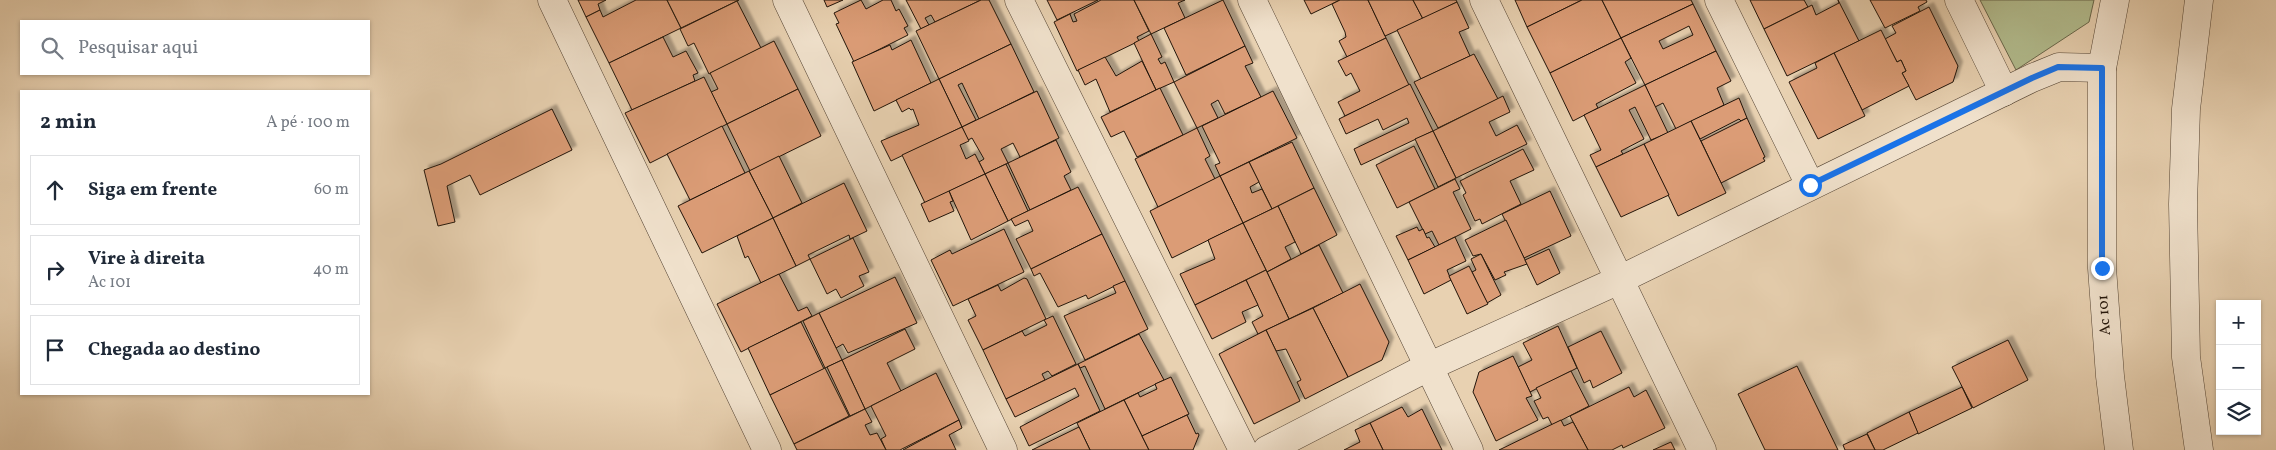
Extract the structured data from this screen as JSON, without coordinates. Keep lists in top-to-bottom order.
{
  "streets": {
    "street": ["Ac 101"]
  },
  "page": {
    "search": "Pesquisar aqui",
    "heading": ["2 min", "A pé · 100 m"],
    "list": [
      ["Siga em frente", "60 m"],
      ["Vire à direita", "Ac 101", "40 m"],
      "Chegada ao destino"
    ],
    "map_buttons": ["+", "−"]
  }
}
